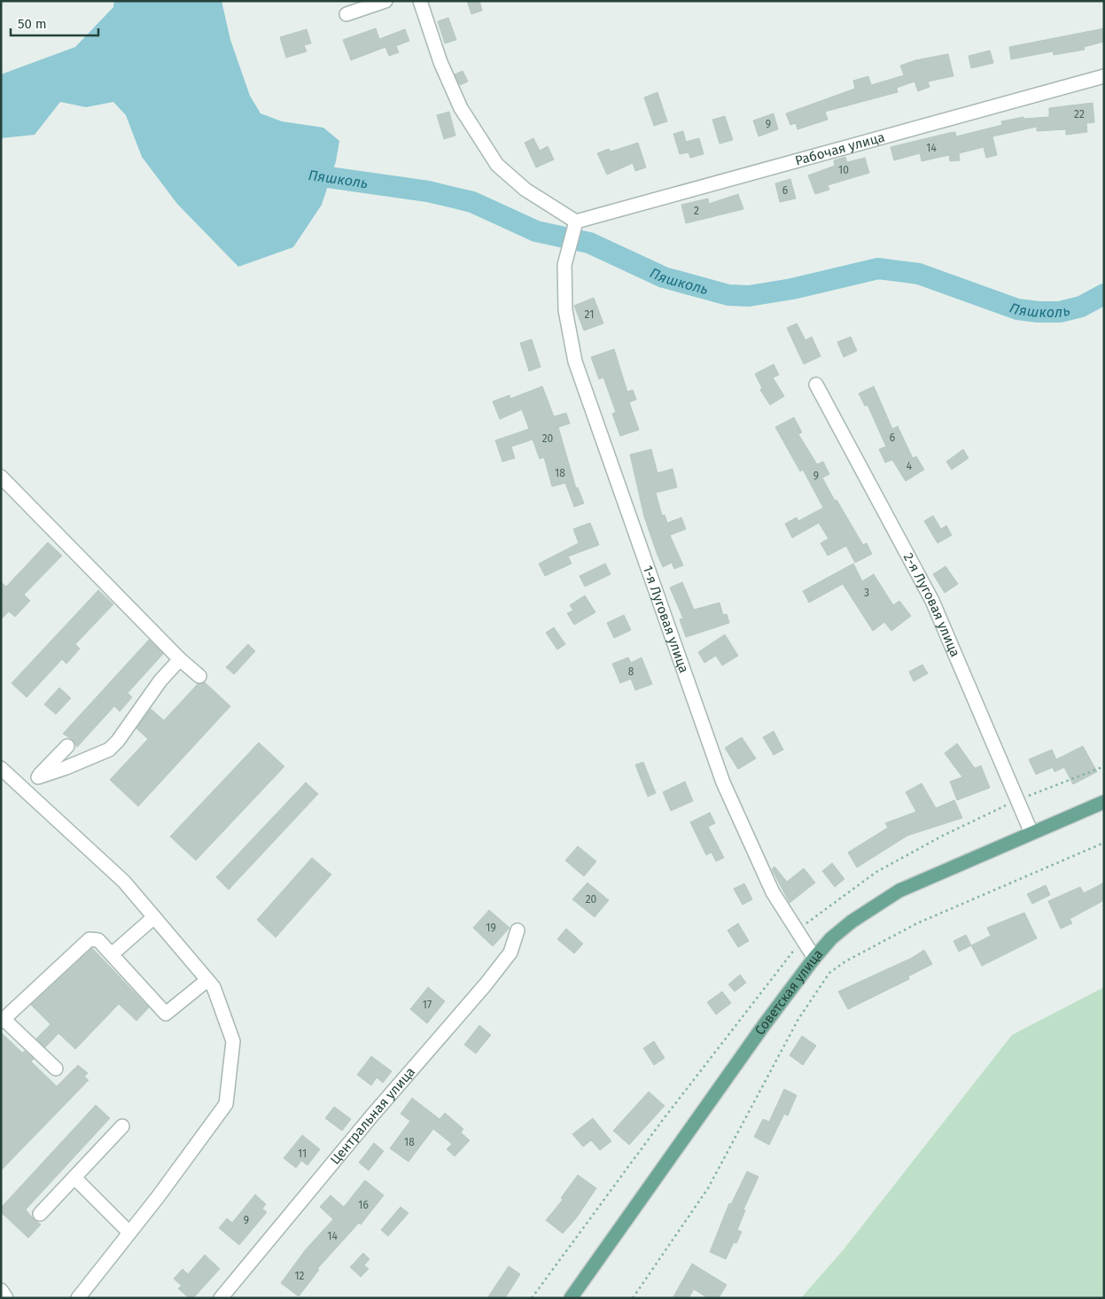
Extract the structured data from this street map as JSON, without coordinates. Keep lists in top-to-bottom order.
{
  "streets": {
    "main road": ["Советская улица"],
    "street": [
      "Рабочая улица",
      "2-я Луговая улица",
      "1-я Луговая улица",
      "Центральная улица"
    ]
  },
  "crossings": [
    ["Рабочая улица", "1-я Луговая улица"],
    ["2-я Луговая улица", "Советская улица"],
    ["1-я Луговая улица", "Советская улица"]
  ],
  "water": ["Пяшколь"],
  "house_numbers": [
    "22",
    "9",
    "14",
    "10",
    "6",
    "2",
    "21",
    "6",
    "20",
    "4",
    "18",
    "9",
    "3",
    "8",
    "20",
    "19",
    "17",
    "18",
    "11",
    "16",
    "9",
    "14",
    "12"
  ],
  "scale_bar": "50 m"
}
